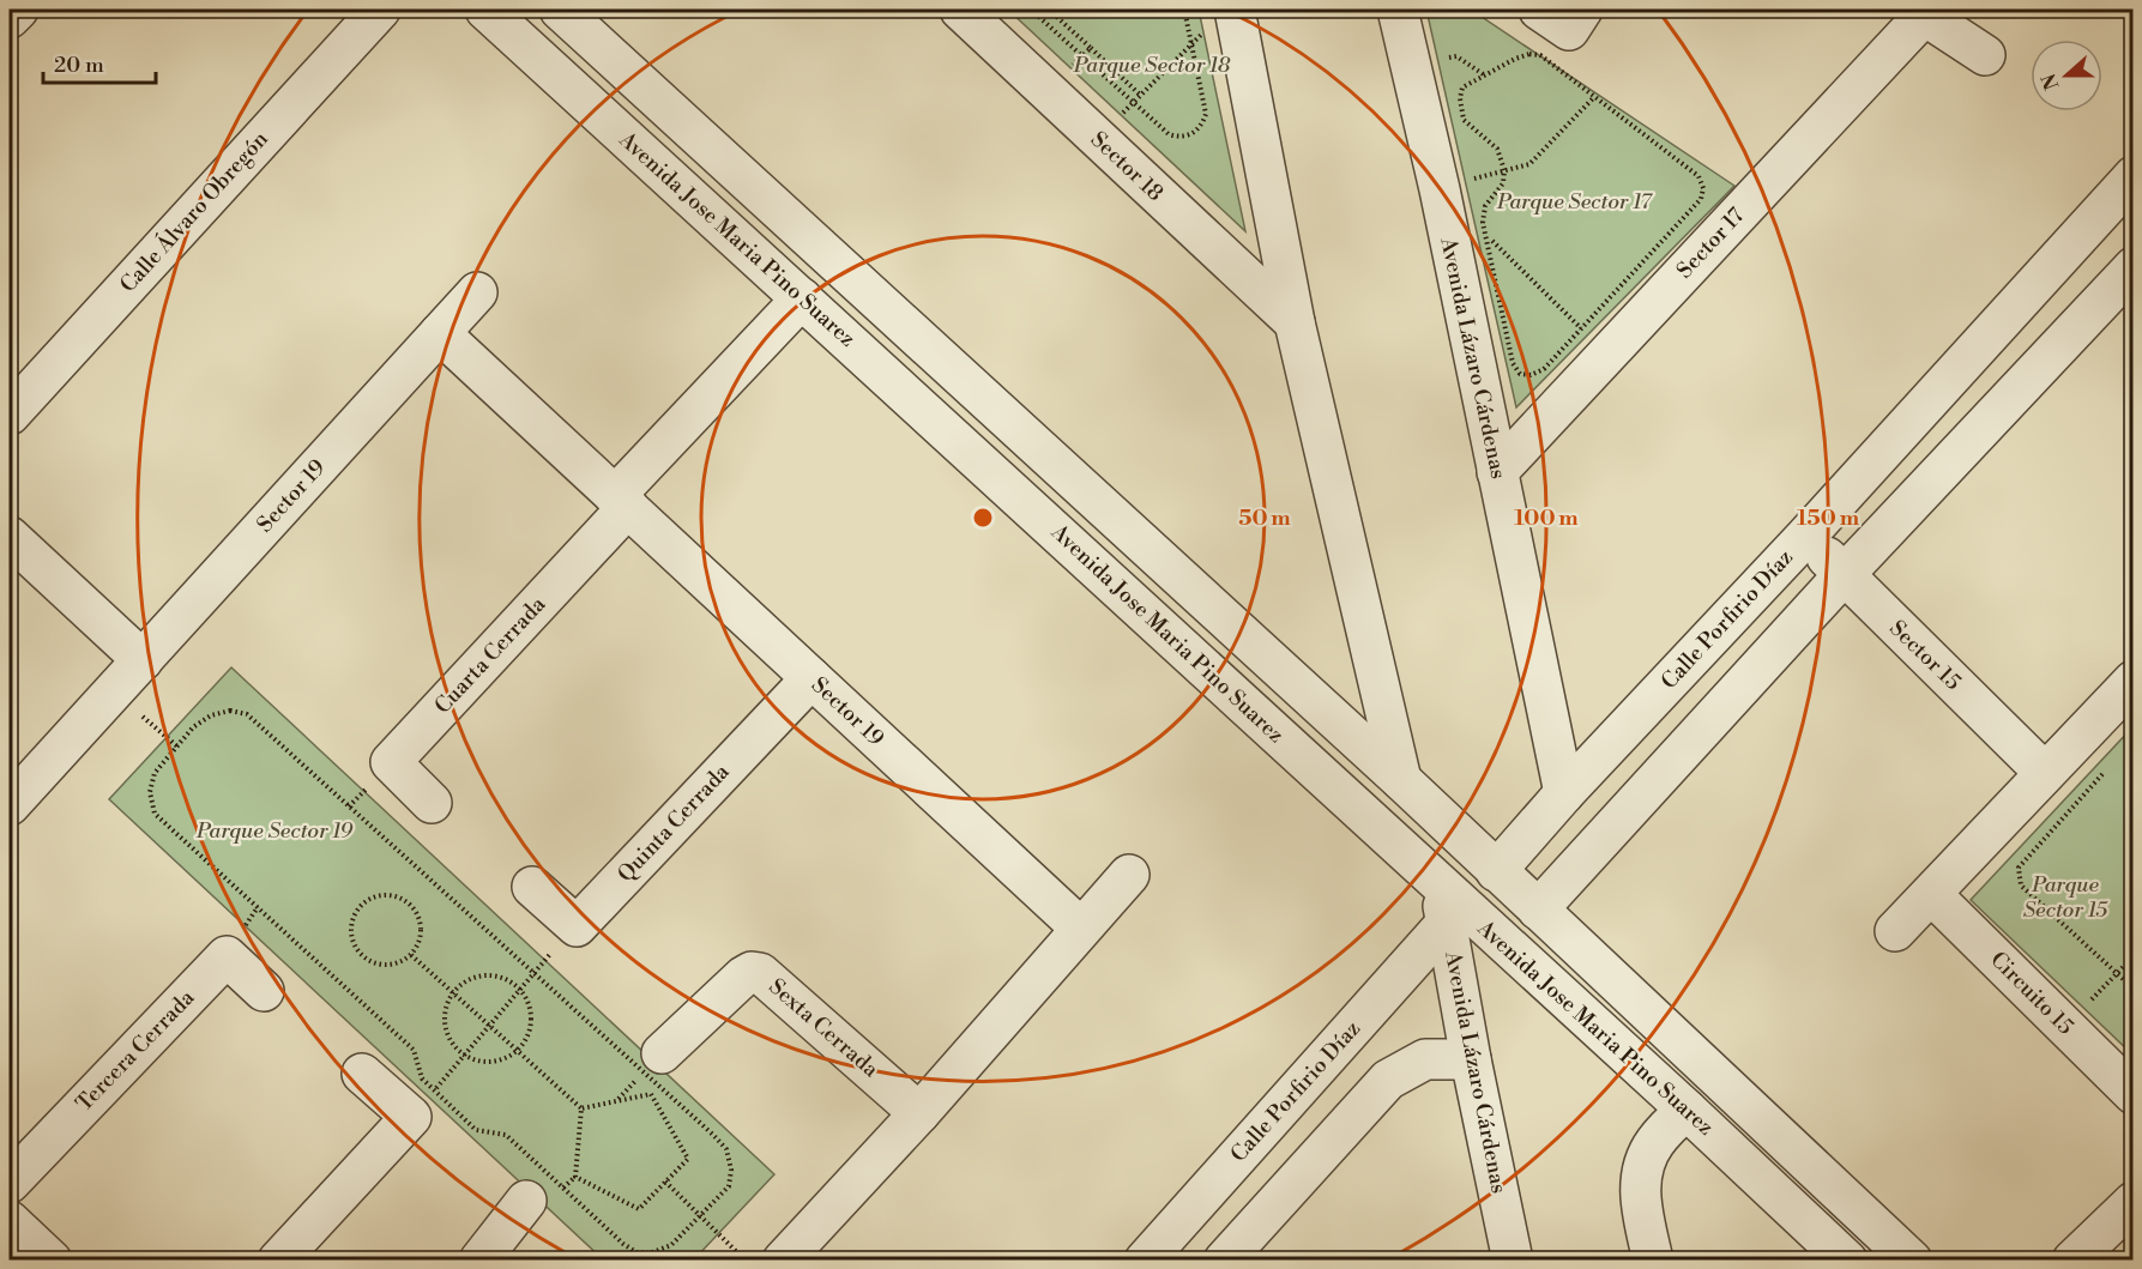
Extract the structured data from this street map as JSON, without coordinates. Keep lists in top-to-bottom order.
{
  "streets": {
    "street": [
      "Sector 18",
      "Calle Álvaro Obregón",
      "Avenida Jose Maria Pino Suarez",
      "Sector 17",
      "Avenida Lázaro Cárdenas",
      "Sector 19",
      "Calle Porfirio Díaz",
      "Cuarta Cerrada",
      "Sector 15",
      "Quinta Cerrada",
      "Circuito 15",
      "Sexta Cerrada",
      "Tercera Cerrada"
    ]
  },
  "crossings": [
    ["Avenida Jose Maria Pino Suarez", "Avenida Lázaro Cárdenas"],
    ["Avenida Jose Maria Pino Suarez", "Calle Porfirio Díaz"],
    ["Sector 17", "Avenida Lázaro Cárdenas"],
    ["Avenida Lázaro Cárdenas", "Calle Porfirio Díaz"],
    ["Sector 19", "Cuarta Cerrada"],
    ["Sector 19", "Quinta Cerrada"],
    ["Calle Porfirio Díaz", "Sector 15"]
  ],
  "parks": [
    "Parque Sector 18",
    "Parque Sector 17",
    "Parque Sector 19",
    "Parque Sector 15"
  ],
  "scale_bar": "20 m",
  "north": "left",
  "rings": ["50 m", "100 m", "150 m"]
}
